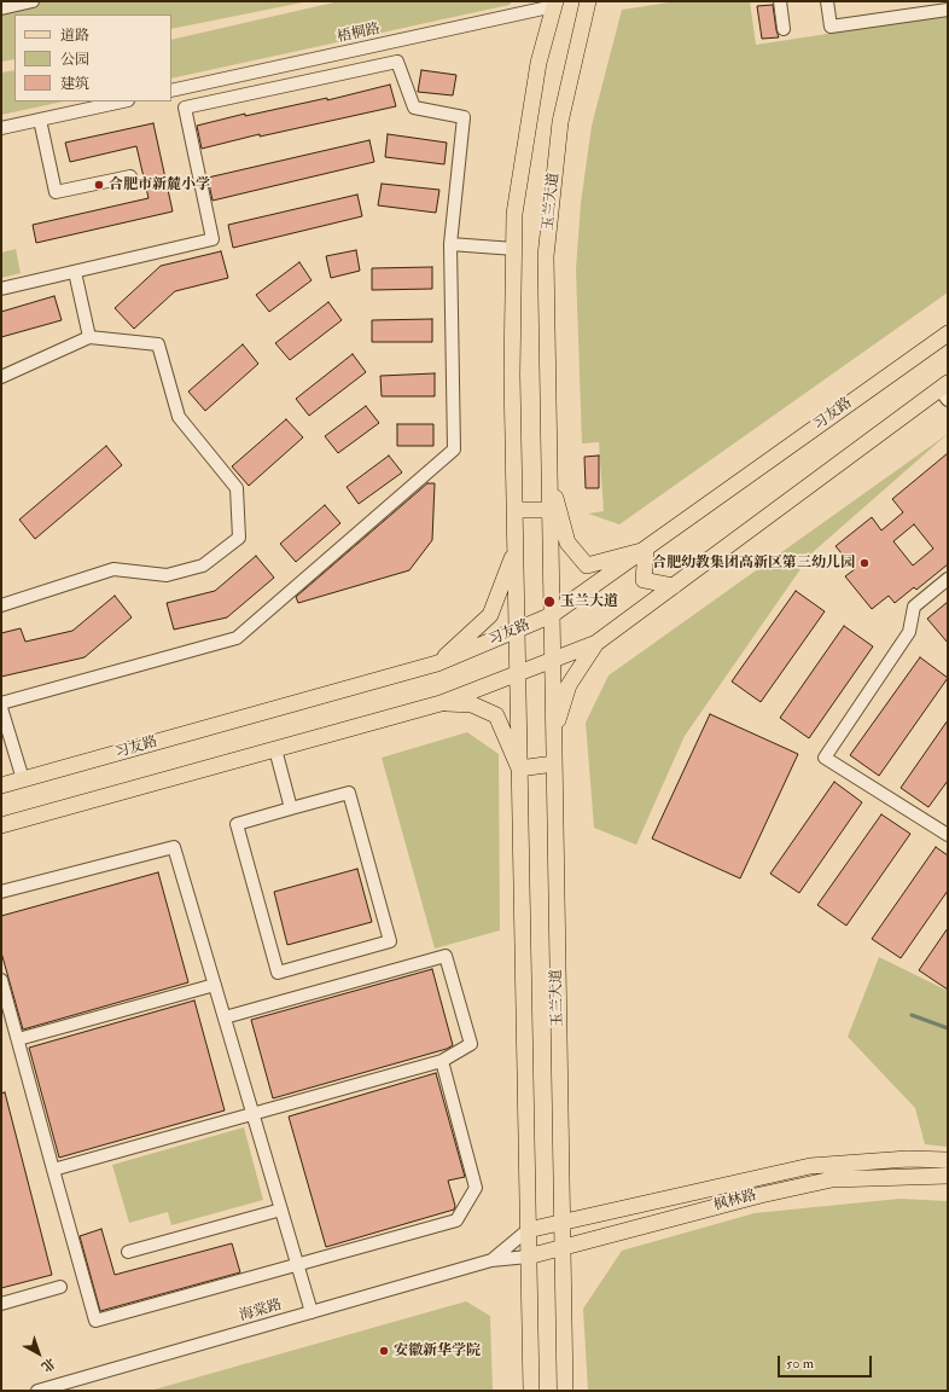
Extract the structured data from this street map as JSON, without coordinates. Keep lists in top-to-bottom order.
{
  "streets": {
    "main road": ["玉兰大道", "习友路", "枫林路"],
    "street": ["梧桐路", "海棠路"]
  },
  "crossings": [
    ["玉兰大道", "习友路"],
    ["玉兰大道", "枫林路"],
    ["枫林路", "海棠路"]
  ],
  "places": [
    "合肥市新麓小学",
    "合肥幼教集团高新区第三幼儿园",
    "玉兰大道",
    "安徽新华学院"
  ],
  "legend": ["道路", "公园", "建筑"],
  "scale_bar": "50 m",
  "north": "bottom right"
}
